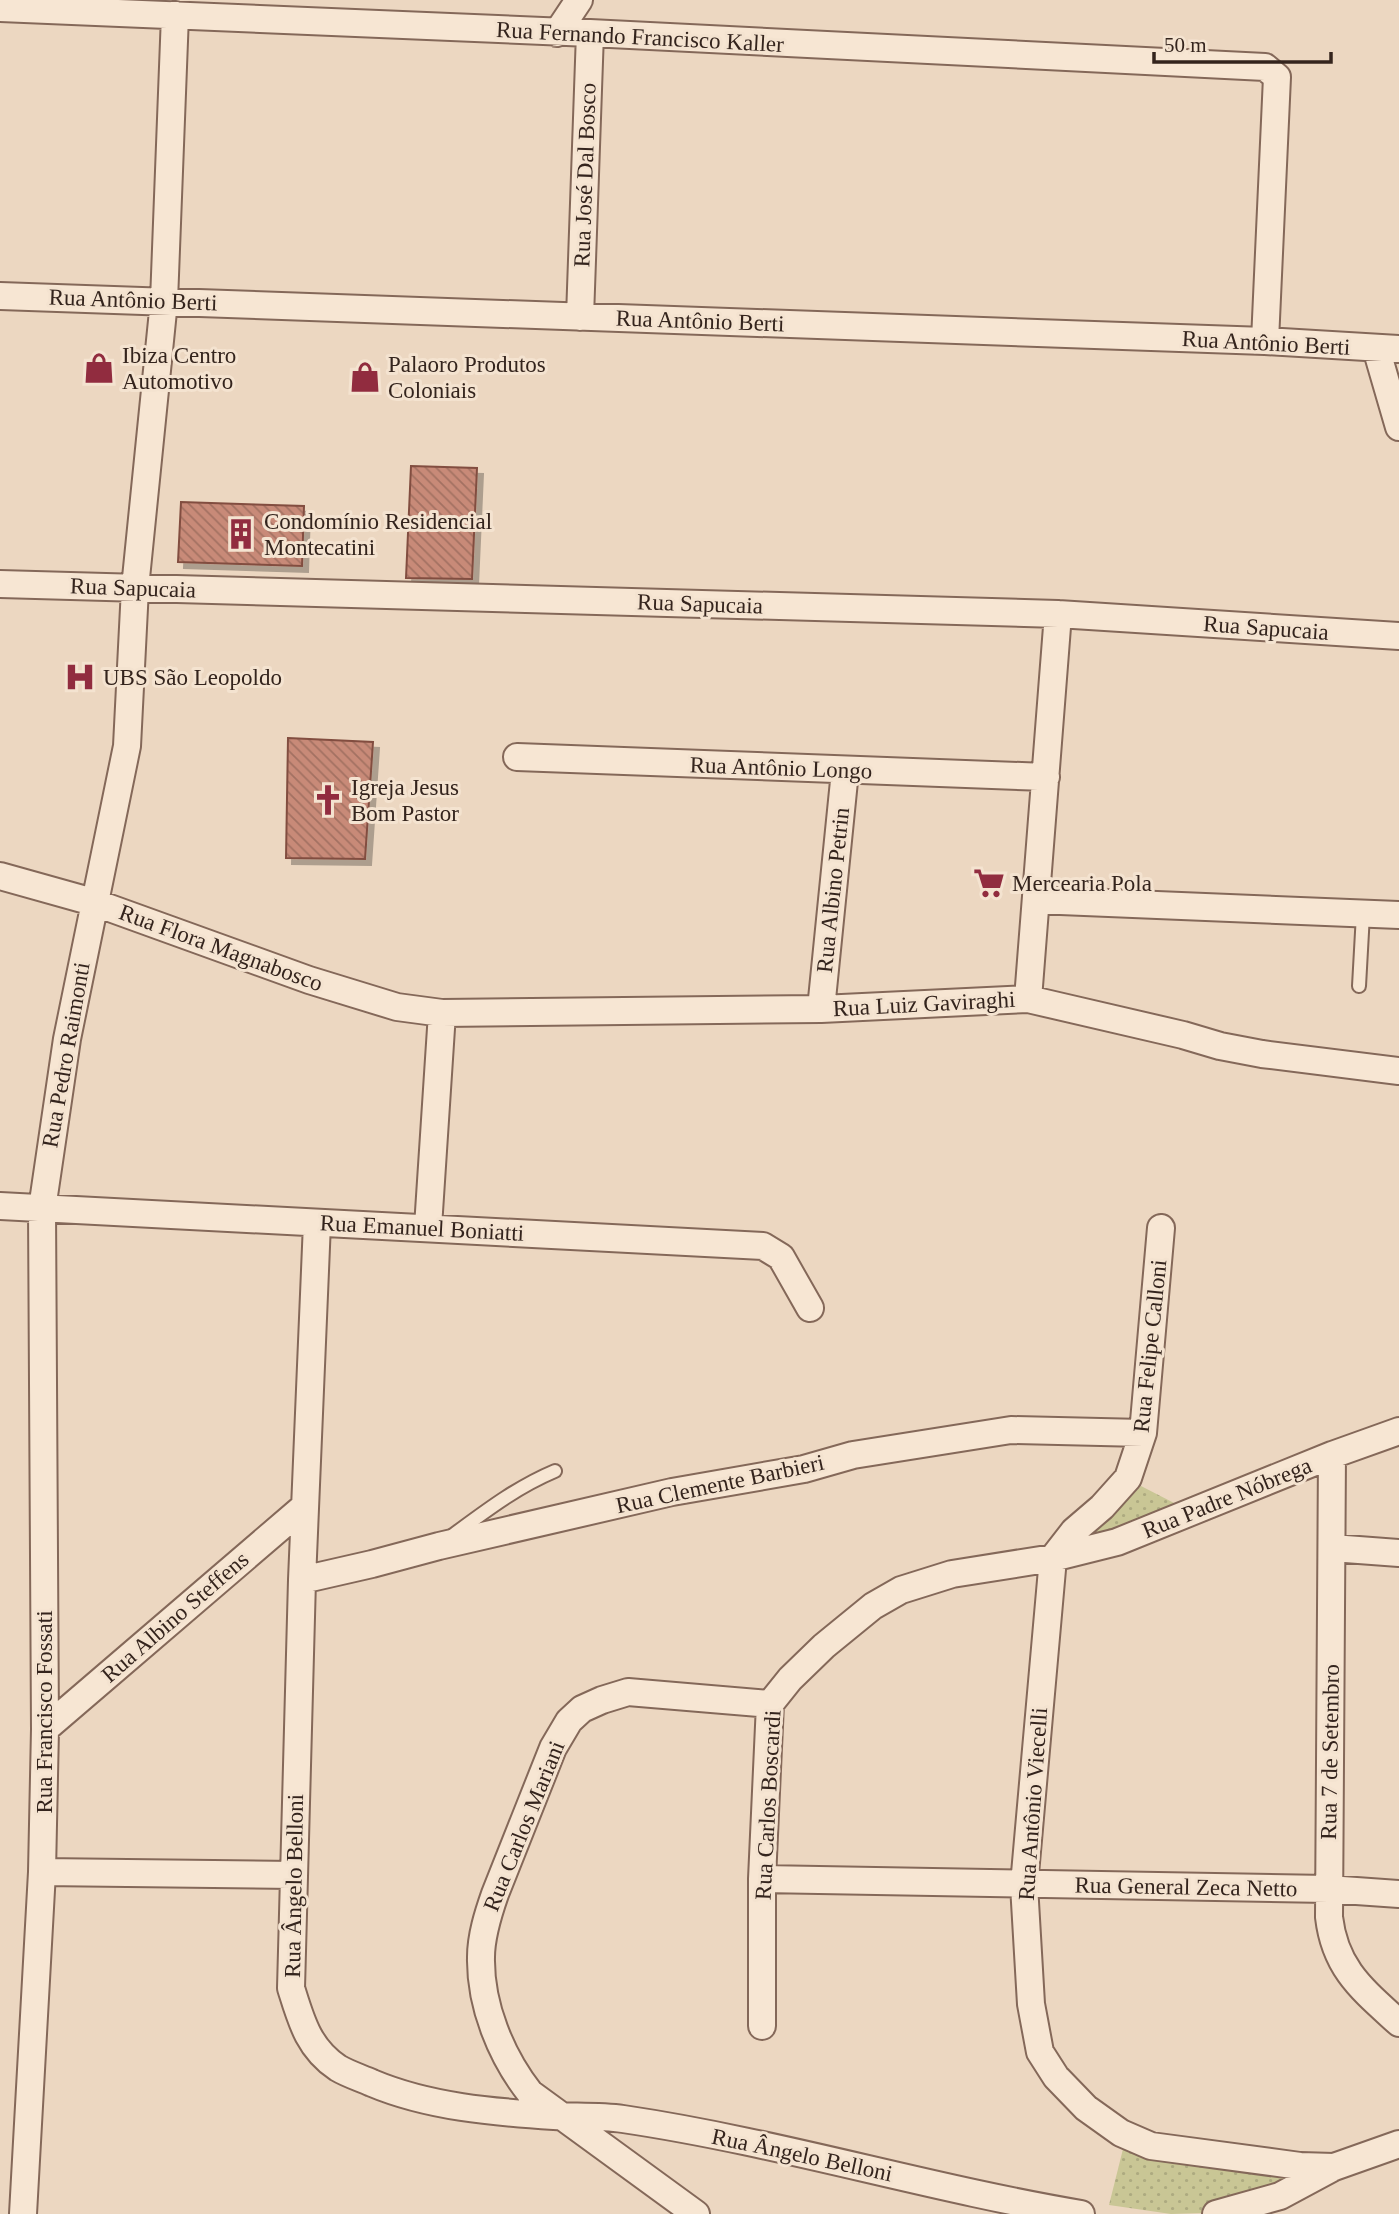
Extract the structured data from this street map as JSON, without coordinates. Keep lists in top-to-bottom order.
{
  "streets": {
    "street": [
      "Rua Fernando Francisco Kaller",
      "Rua José Dal Bosco",
      "Rua Antônio Berti",
      "Rua Sapucaia",
      "Rua Antônio Longo",
      "Rua Albino Petrin",
      "Rua Flora Magnabosco",
      "Rua Luiz Gaviraghi",
      "Rua Pedro Raimonti",
      "Rua Emanuel Boniatti",
      "Rua Felipe Calloni",
      "Rua Clemente Barbieri",
      "Rua Padre Nóbrega",
      "Rua Albino Steffens",
      "Rua Francisco Fossati",
      "Rua 7 de Setembro",
      "Rua Antônio Viecelli",
      "Rua Carlos Boscardi",
      "Rua Carlos Mariani",
      "Rua Ângelo Belloni",
      "Rua General Zeca Netto"
    ]
  },
  "crossings": [
    ["Rua Fernando Francisco Kaller", "Rua José Dal Bosco"],
    ["Rua Fernando Francisco Kaller", "Rua Antônio Berti"],
    ["Rua Fernando Francisco Kaller", "Rua Pedro Raimonti"],
    ["Rua José Dal Bosco", "Rua Antônio Berti"],
    ["Rua Antônio Berti", "Rua Pedro Raimonti"],
    ["Rua Sapucaia", "Rua Pedro Raimonti"],
    ["Rua Antônio Longo", "Rua Albino Petrin"],
    ["Rua Albino Petrin", "Rua Luiz Gaviraghi"],
    ["Rua Flora Magnabosco", "Rua Luiz Gaviraghi"],
    ["Rua Flora Magnabosco", "Rua Pedro Raimonti"],
    ["Rua Pedro Raimonti", "Rua Emanuel Boniatti"],
    ["Rua Pedro Raimonti", "Rua Francisco Fossati"],
    ["Rua Emanuel Boniatti", "Rua Francisco Fossati"],
    ["Rua Emanuel Boniatti", "Rua Ângelo Belloni"],
    ["Rua Felipe Calloni", "Rua Clemente Barbieri"],
    ["Rua Felipe Calloni", "Rua Padre Nóbrega"],
    ["Rua Felipe Calloni", "Rua Antônio Viecelli"],
    ["Rua Felipe Calloni", "Rua Carlos Boscardi"],
    ["Rua Clemente Barbieri", "Rua Ângelo Belloni"],
    ["Rua Padre Nóbrega", "Rua 7 de Setembro"],
    ["Rua Padre Nóbrega", "Rua Antônio Viecelli"],
    ["Rua Padre Nóbrega", "Rua Carlos Boscardi"],
    ["Rua Albino Steffens", "Rua Francisco Fossati"],
    ["Rua Albino Steffens", "Rua Ângelo Belloni"],
    ["Rua 7 de Setembro", "Rua General Zeca Netto"],
    ["Rua Antônio Viecelli", "Rua Carlos Boscardi"],
    ["Rua Antônio Viecelli", "Rua General Zeca Netto"],
    ["Rua Carlos Boscardi", "Rua Carlos Mariani"],
    ["Rua Carlos Boscardi", "Rua General Zeca Netto"],
    ["Rua Carlos Mariani", "Rua Ângelo Belloni"]
  ],
  "places": {
    "shop": ["Ibiza Centro Automotivo", "Palaoro Produtos Coloniais"],
    "building": ["Condomínio Residencial Montecatini"],
    "hospital": ["UBS São Leopoldo"],
    "church": ["Igreja Jesus Bom Pastor"],
    "supermarket": ["Mercearia Pola"]
  },
  "scale_bar": "50 m"
}
